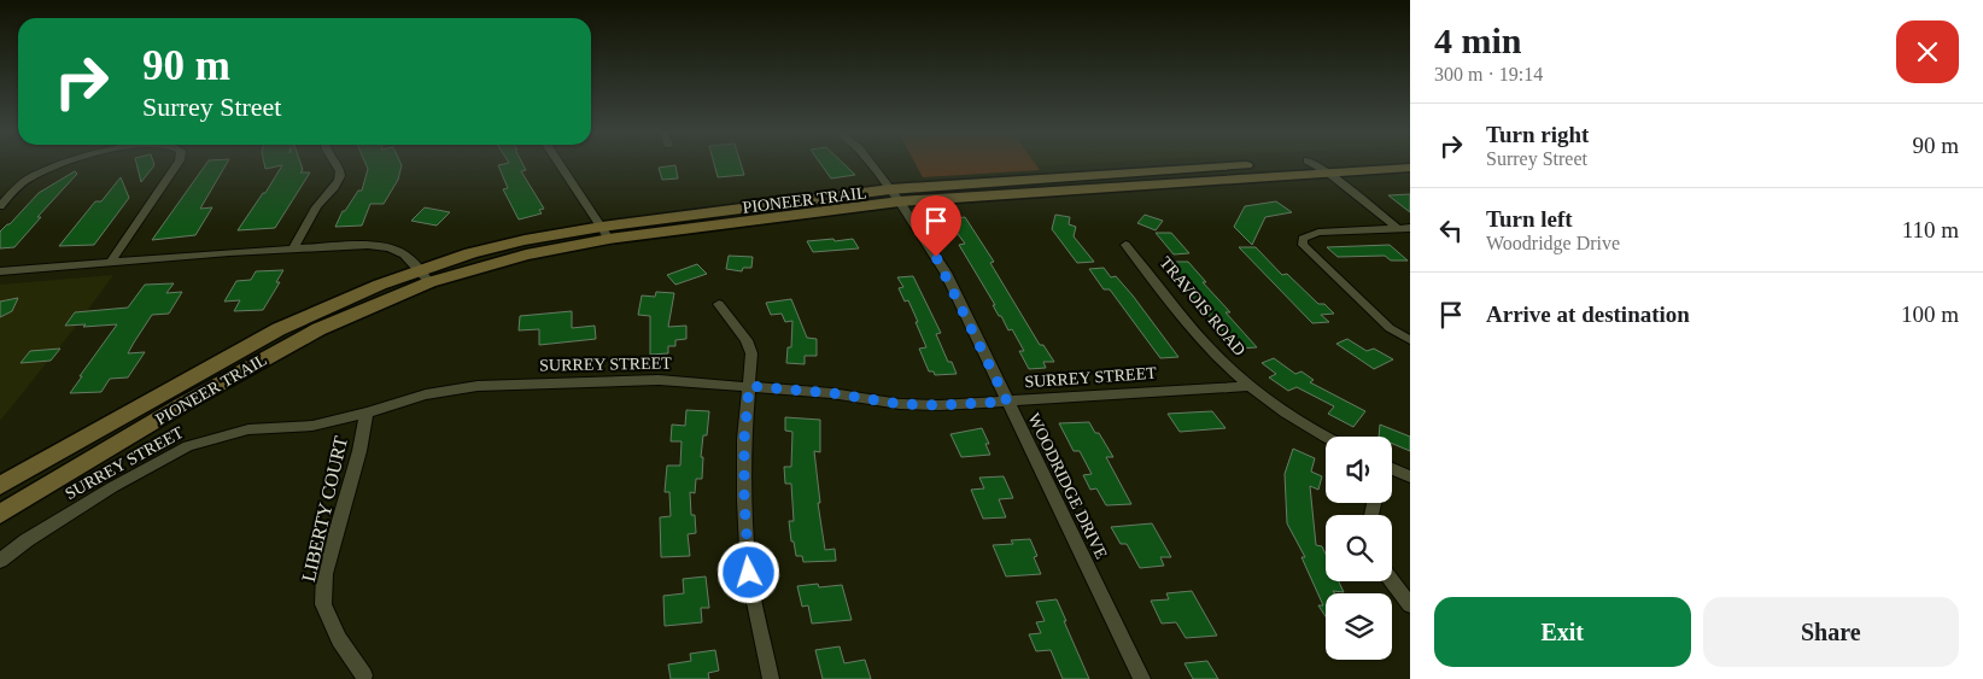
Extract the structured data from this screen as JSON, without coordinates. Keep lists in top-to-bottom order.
{
  "streets": {
    "main road": ["PIONEER TRAIL"],
    "street": [
      "TRAVOIS ROAD",
      "SURREY STREET",
      "WOODRIDGE DRIVE",
      "LIBERTY COURT"
    ]
  },
  "crossings": [
    ["PIONEER TRAIL", "WOODRIDGE DRIVE"],
    ["TRAVOIS ROAD", "SURREY STREET"],
    ["SURREY STREET", "WOODRIDGE DRIVE"],
    ["SURREY STREET", "LIBERTY COURT"]
  ],
  "page": {
    "heading": ["4 min", "300 m · 19:14"],
    "turn": ["90 m", "Surrey Street"],
    "list": [
      {
        "name": "Turn right",
        "note": "Surrey Street",
        "value": "90 m"
      },
      {
        "name": "Turn left",
        "note": "Woodridge Drive",
        "value": "110 m"
      },
      {
        "name": "Arrive at destination",
        "value": "100 m"
      }
    ],
    "buttons": ["Exit", "Share"]
  }
}
